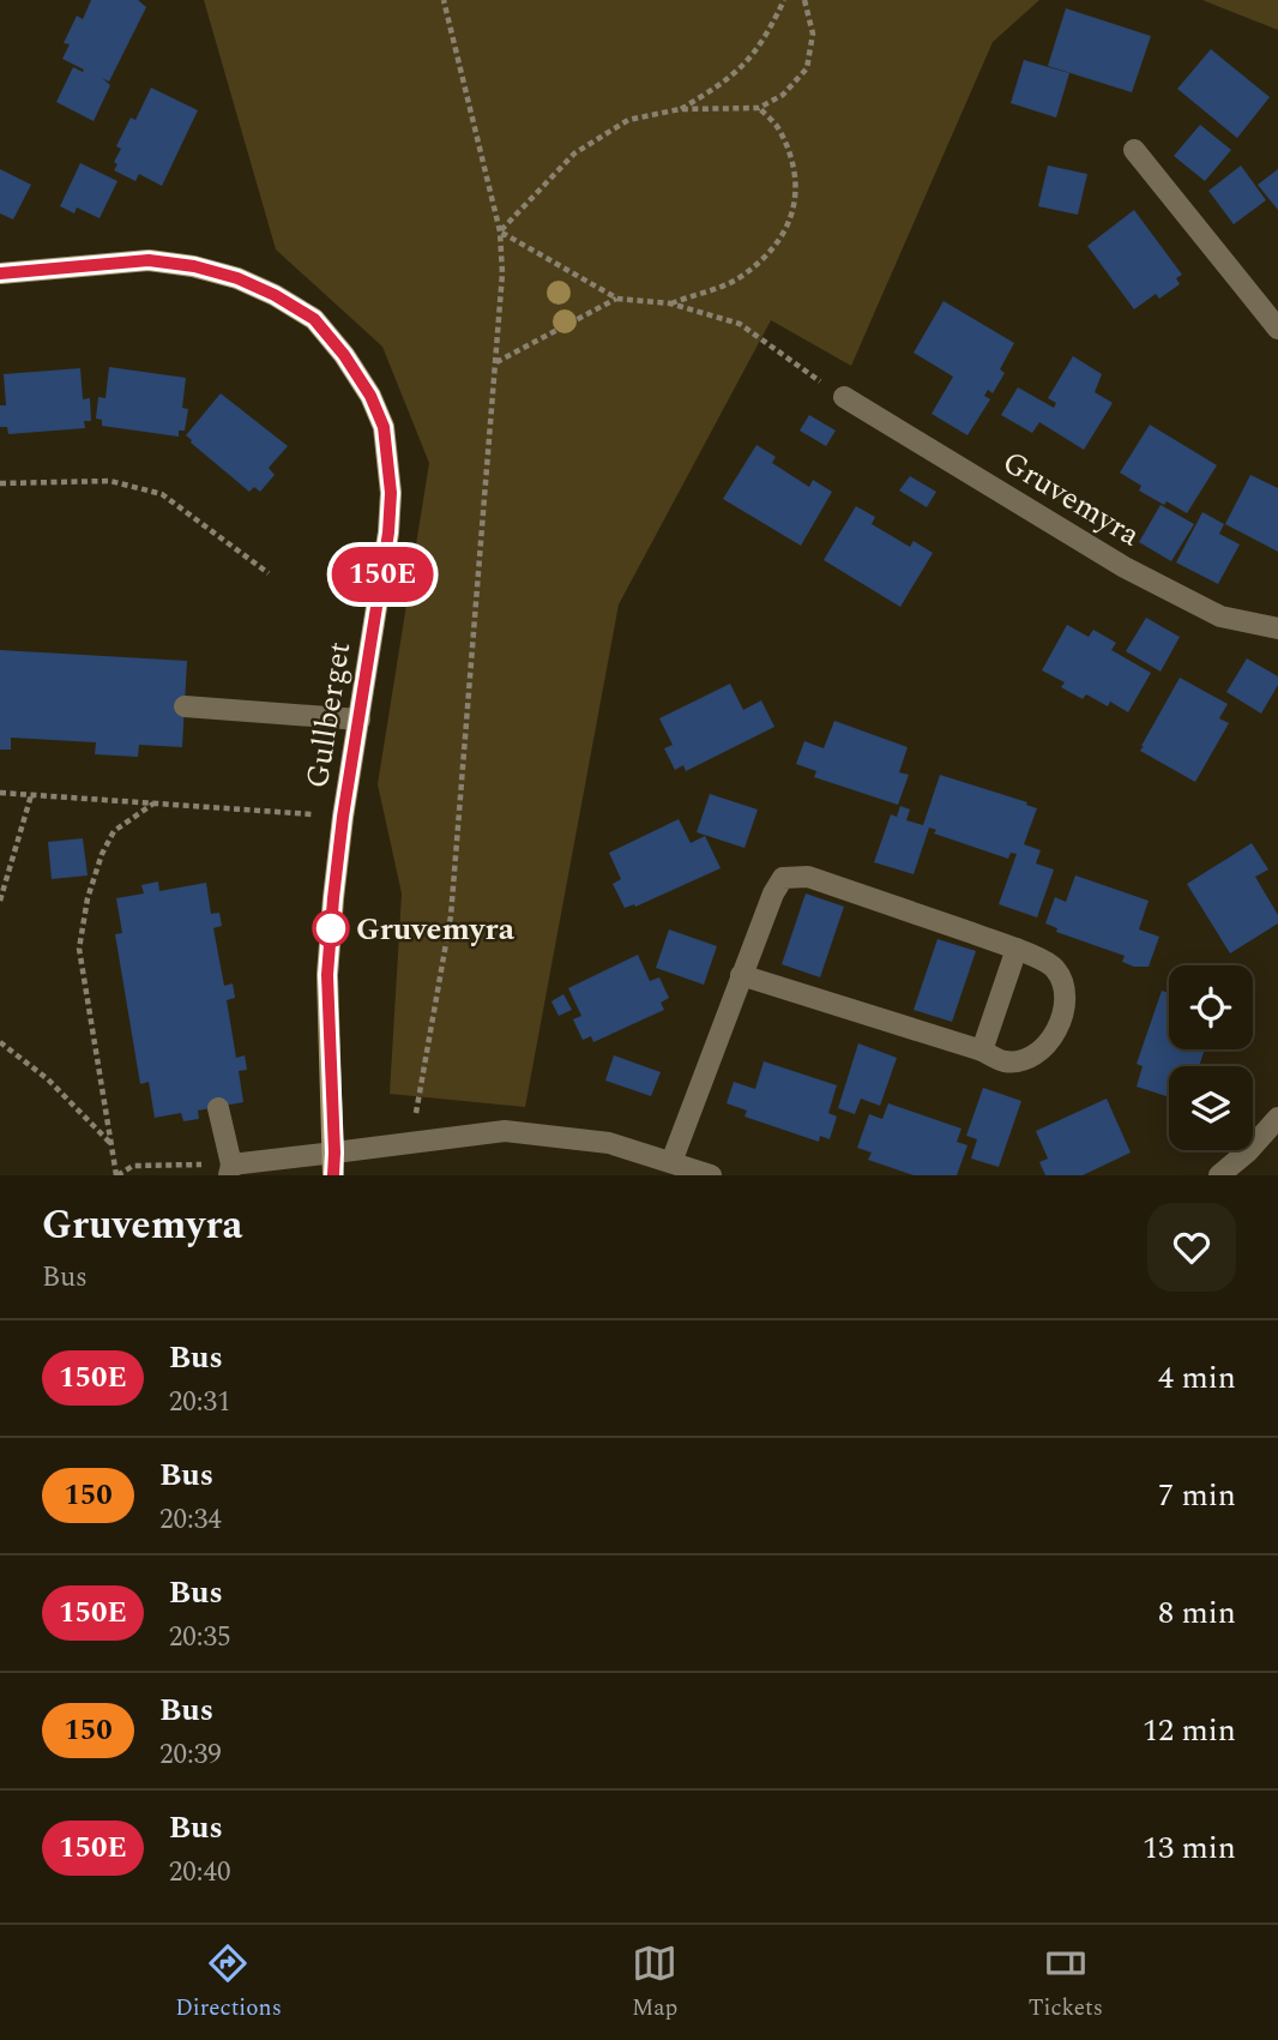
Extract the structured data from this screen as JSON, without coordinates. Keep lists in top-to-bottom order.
{
  "streets": {
    "street": ["Gruvemyra", "Gullberget"]
  },
  "places": ["Gruvemyra"],
  "lines": ["bus line 150E"],
  "page": {
    "on_map": "150E",
    "heading": ["Gruvemyra", "Bus"],
    "list": [
      {
        "mark": "150E",
        "name": "Bus",
        "note": "20:31",
        "value": "4 min"
      },
      {
        "mark": "150",
        "name": "Bus",
        "note": "20:34",
        "value": "7 min"
      },
      {
        "mark": "150E",
        "name": "Bus",
        "note": "20:35",
        "value": "8 min"
      },
      {
        "mark": "150",
        "name": "Bus",
        "note": "20:39",
        "value": "12 min"
      },
      {
        "mark": "150E",
        "name": "Bus",
        "note": "20:40",
        "value": "13 min"
      }
    ],
    "tabs": ["Directions", "Map", "Tickets"]
  }
}
